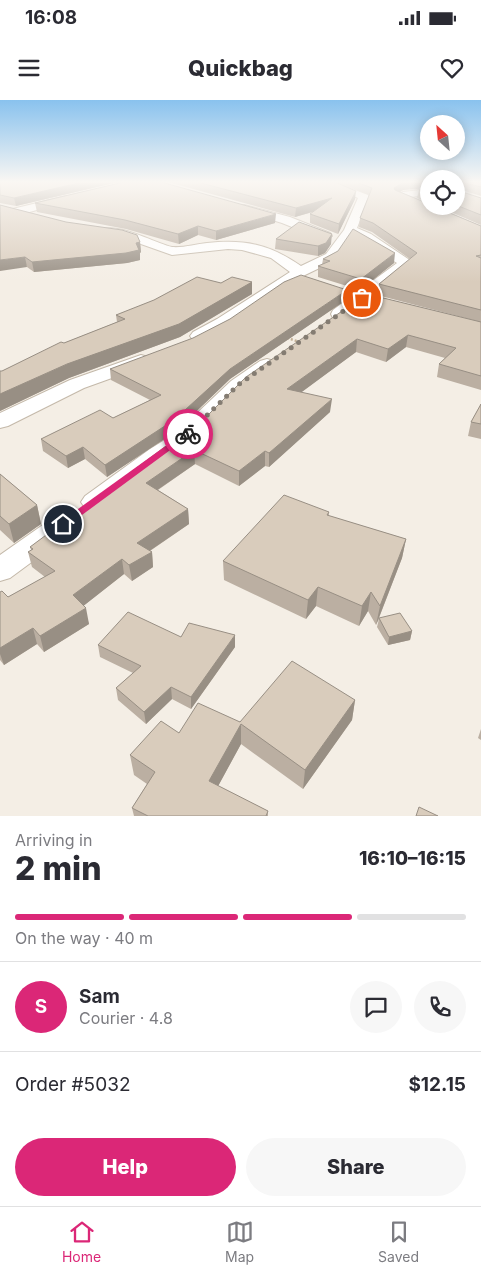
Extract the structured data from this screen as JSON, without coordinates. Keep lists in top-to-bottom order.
{
  "north": "top left",
  "page": {
    "status": "16:08",
    "header": "Quickbag",
    "heading": ["2 min", "Arriving in", "16:10–16:15"],
    "panel": [
      "Sam",
      "Courier · 4.8",
      "Order #5032",
      "$12.15"
    ],
    "bar": "On the way · 40 m",
    "round": "S",
    "buttons": ["Help", "Share"],
    "tabs": ["Home", "Map", "Saved"]
  }
}
